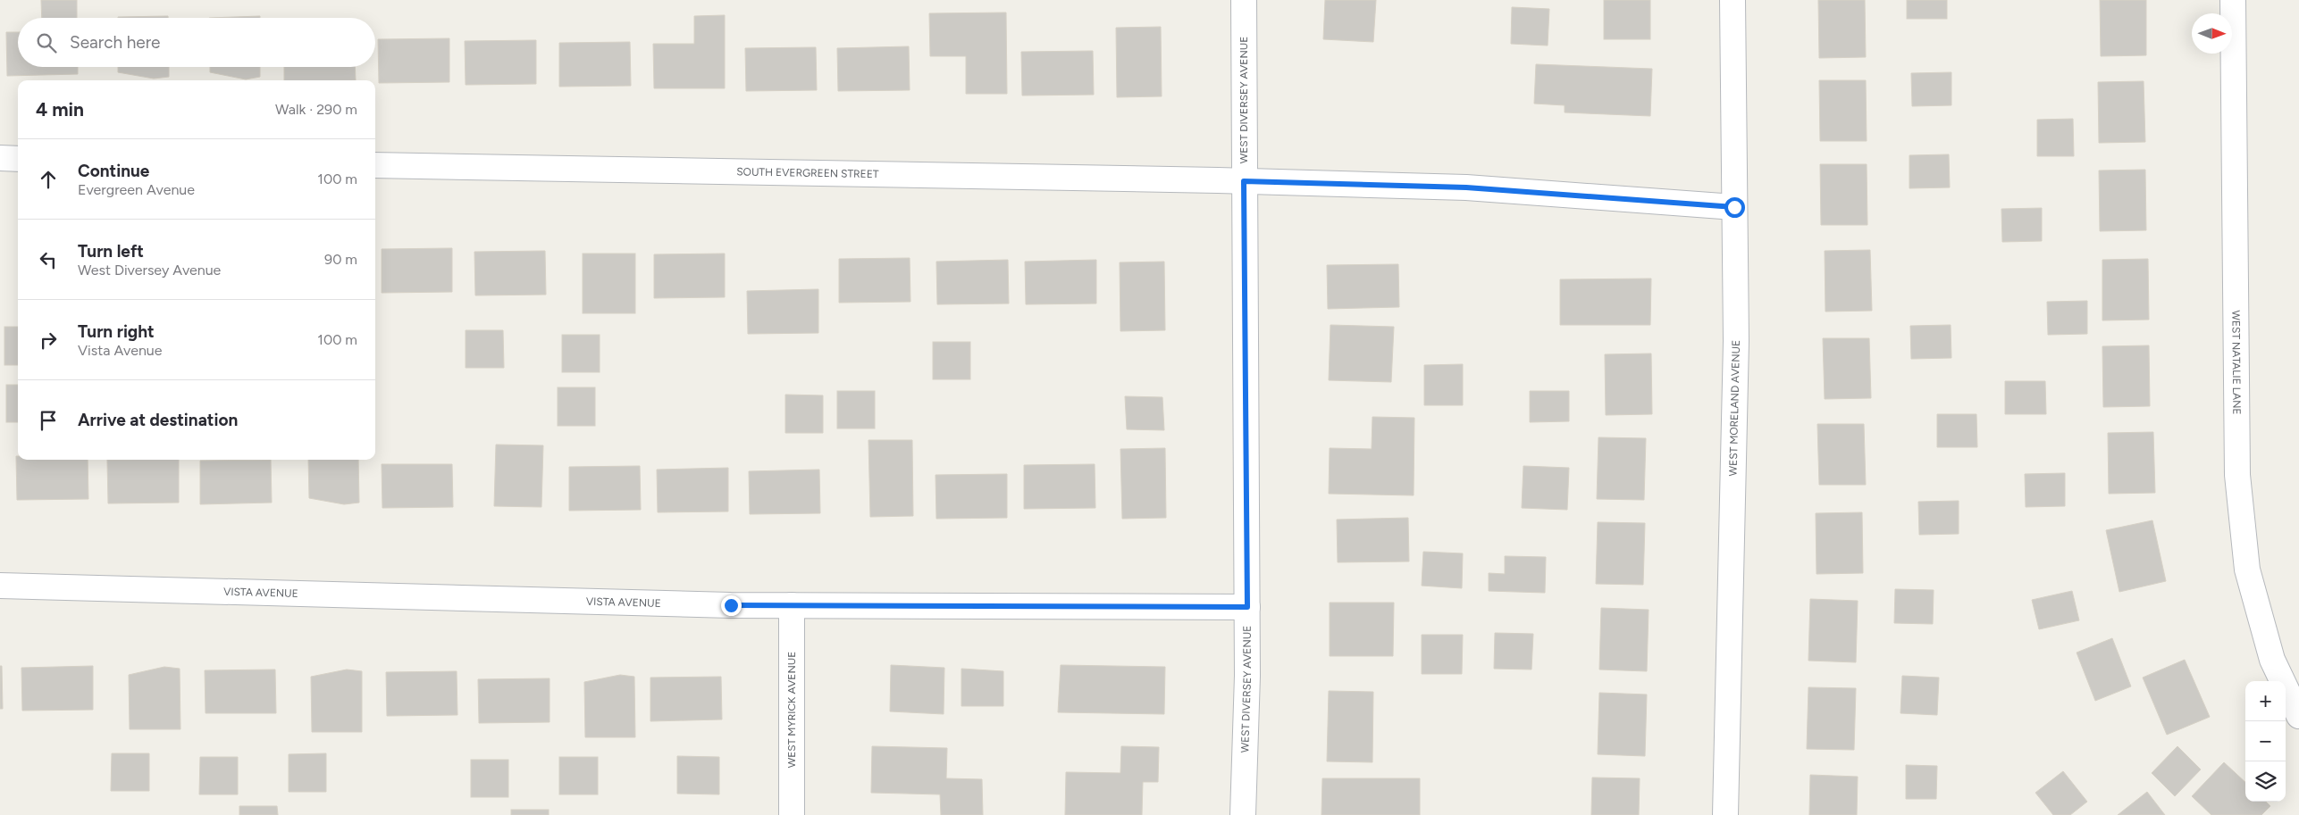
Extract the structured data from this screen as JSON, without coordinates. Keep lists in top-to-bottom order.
{
  "streets": {
    "street": [
      "WEST DIVERSEY AVENUE",
      "SOUTH EVERGREEN STREET",
      "WEST NATALIE LANE",
      "WEST MORELAND AVENUE",
      "VISTA AVENUE",
      "WEST MYRICK AVENUE"
    ]
  },
  "crossings": [
    ["WEST DIVERSEY AVENUE", "SOUTH EVERGREEN STREET"],
    ["WEST DIVERSEY AVENUE", "VISTA AVENUE"],
    ["SOUTH EVERGREEN STREET", "WEST MORELAND AVENUE"],
    ["VISTA AVENUE", "WEST MYRICK AVENUE"]
  ],
  "north": "right",
  "page": {
    "search": "Search here",
    "heading": ["4 min", "Walk · 290 m"],
    "list": [
      ["Continue", "Evergreen Avenue", "100 m"],
      ["Turn left", "West Diversey Avenue", "90 m"],
      ["Turn right", "Vista Avenue", "100 m"],
      "Arrive at destination"
    ],
    "map_buttons": ["+", "−"]
  }
}
